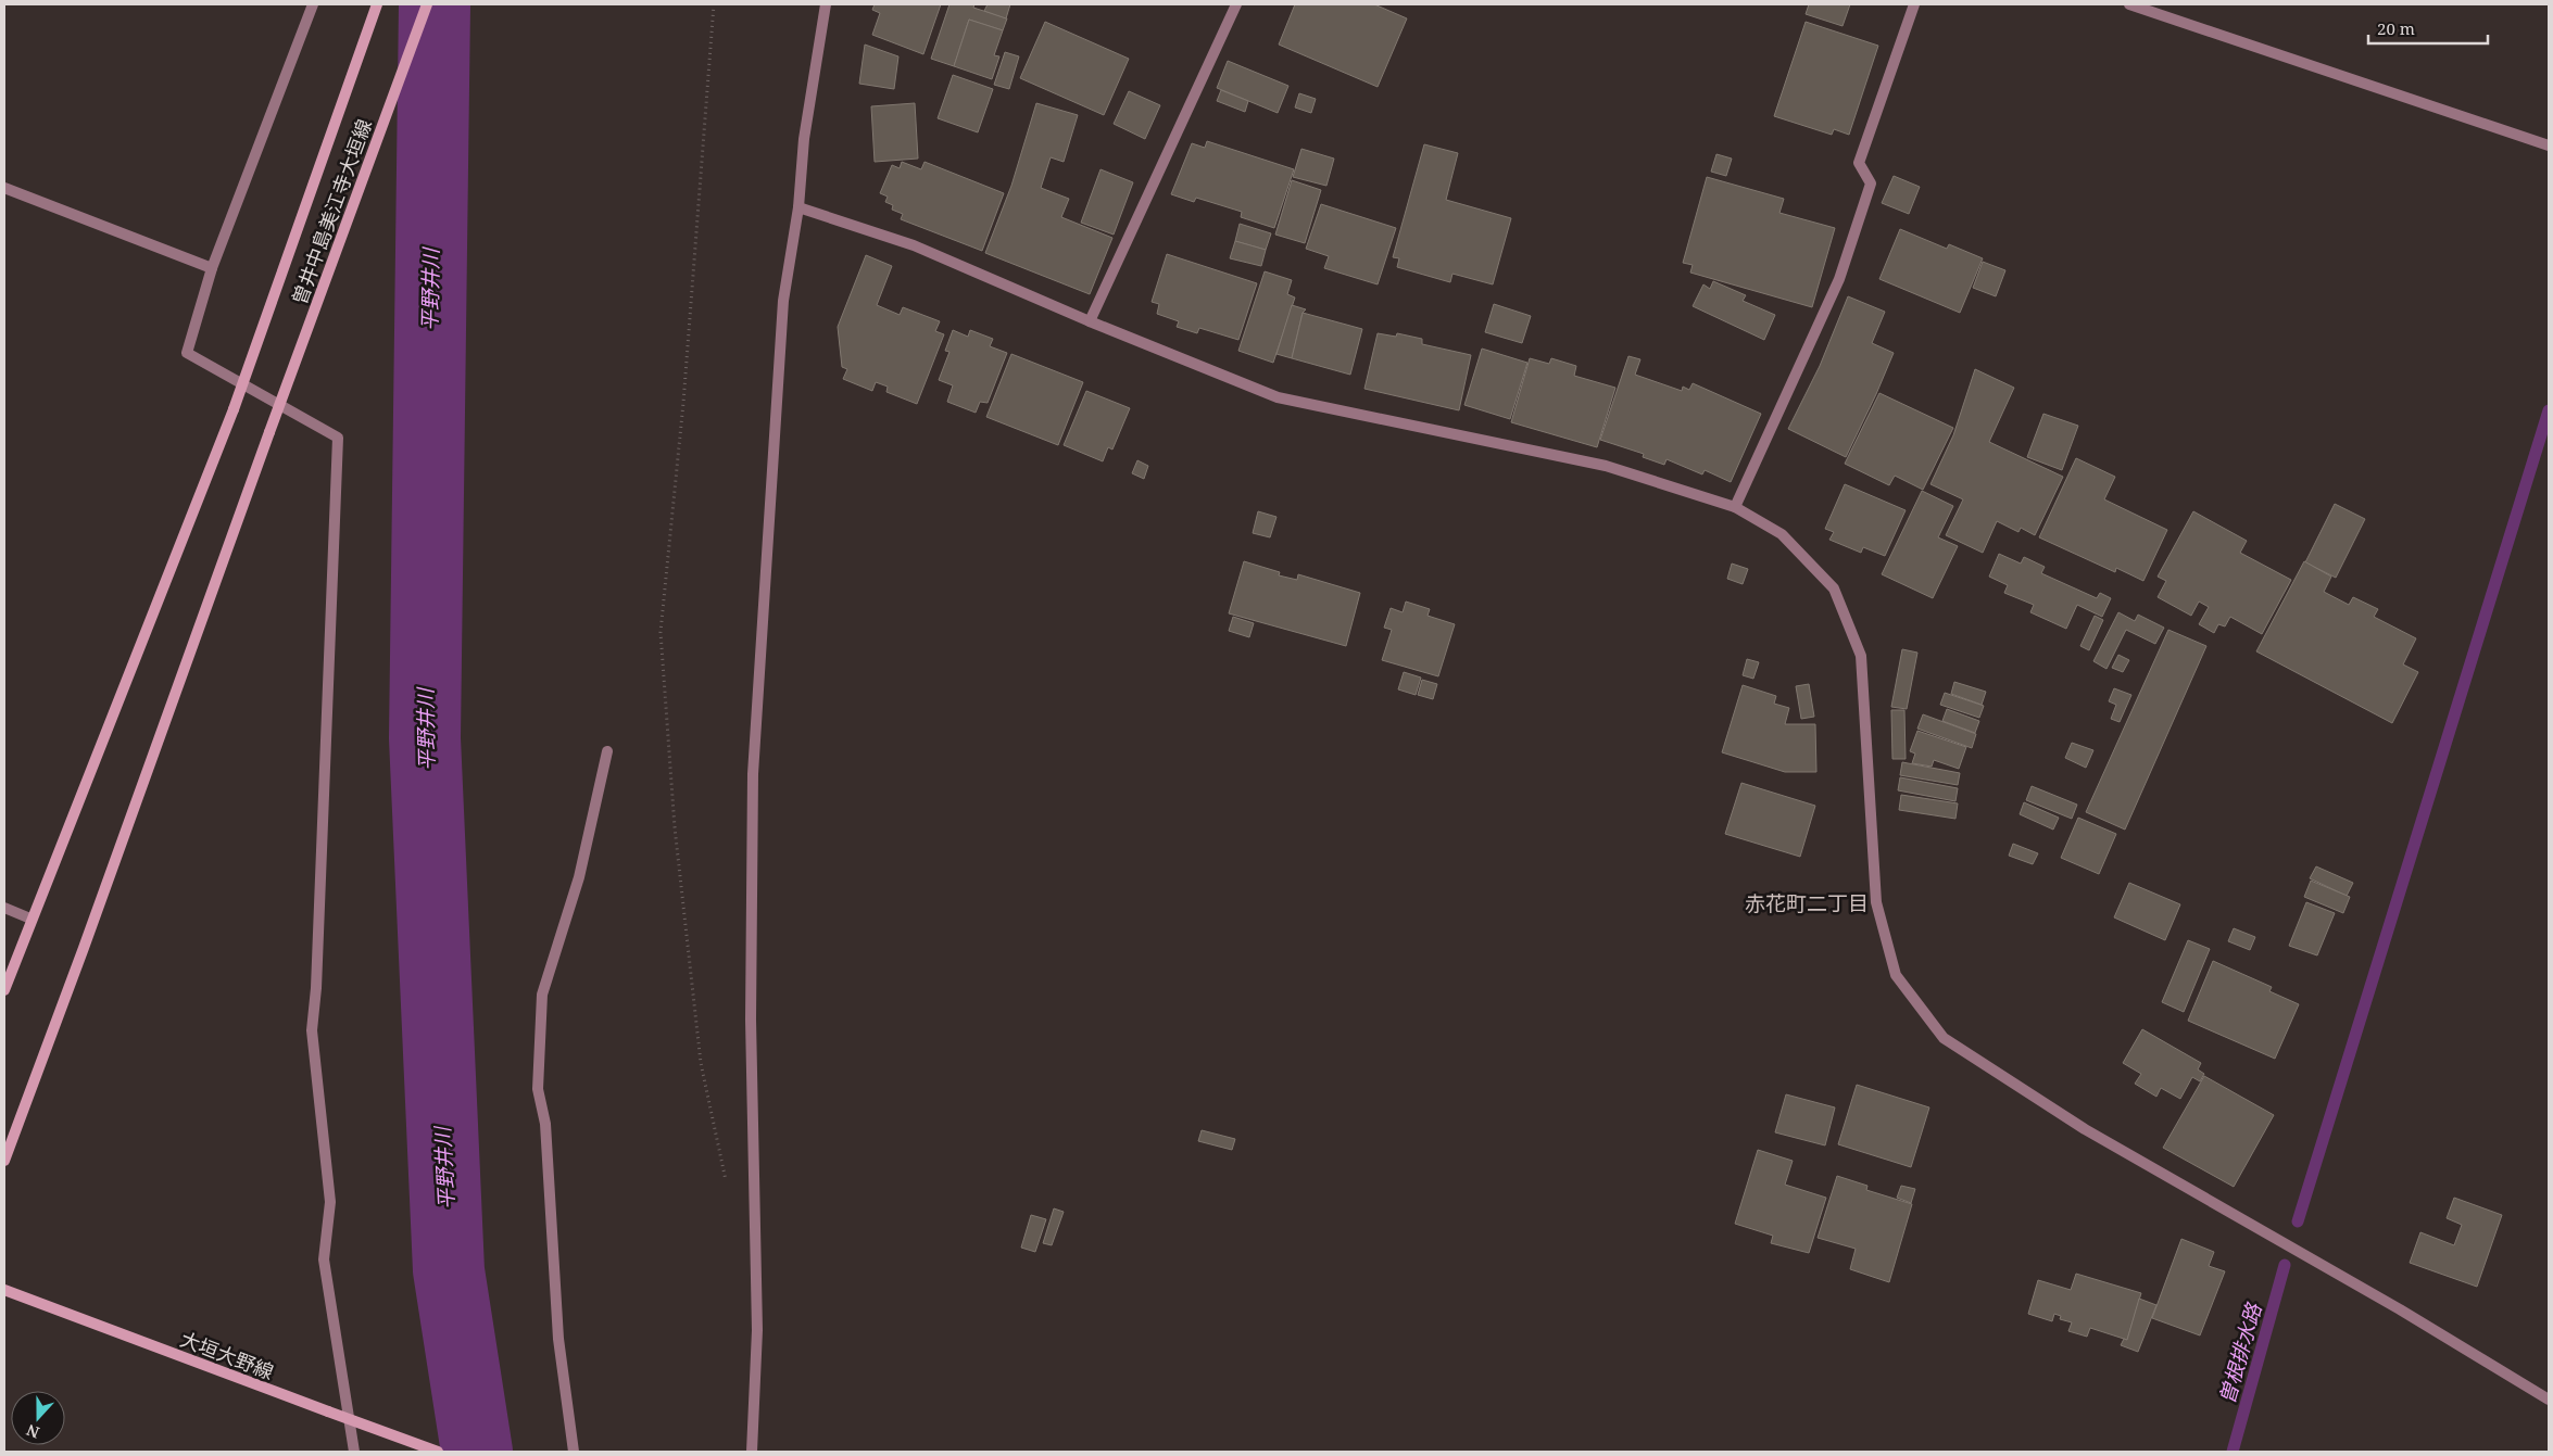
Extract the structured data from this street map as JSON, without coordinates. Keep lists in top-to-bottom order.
{
  "streets": {
    "main road": ["曽井中島美江寺大垣線", "大垣大野線"]
  },
  "districts": ["赤花町二丁目"],
  "water": ["平野井川", "曽根排水路"],
  "scale_bar": "20 m",
  "north": "bottom"
}
